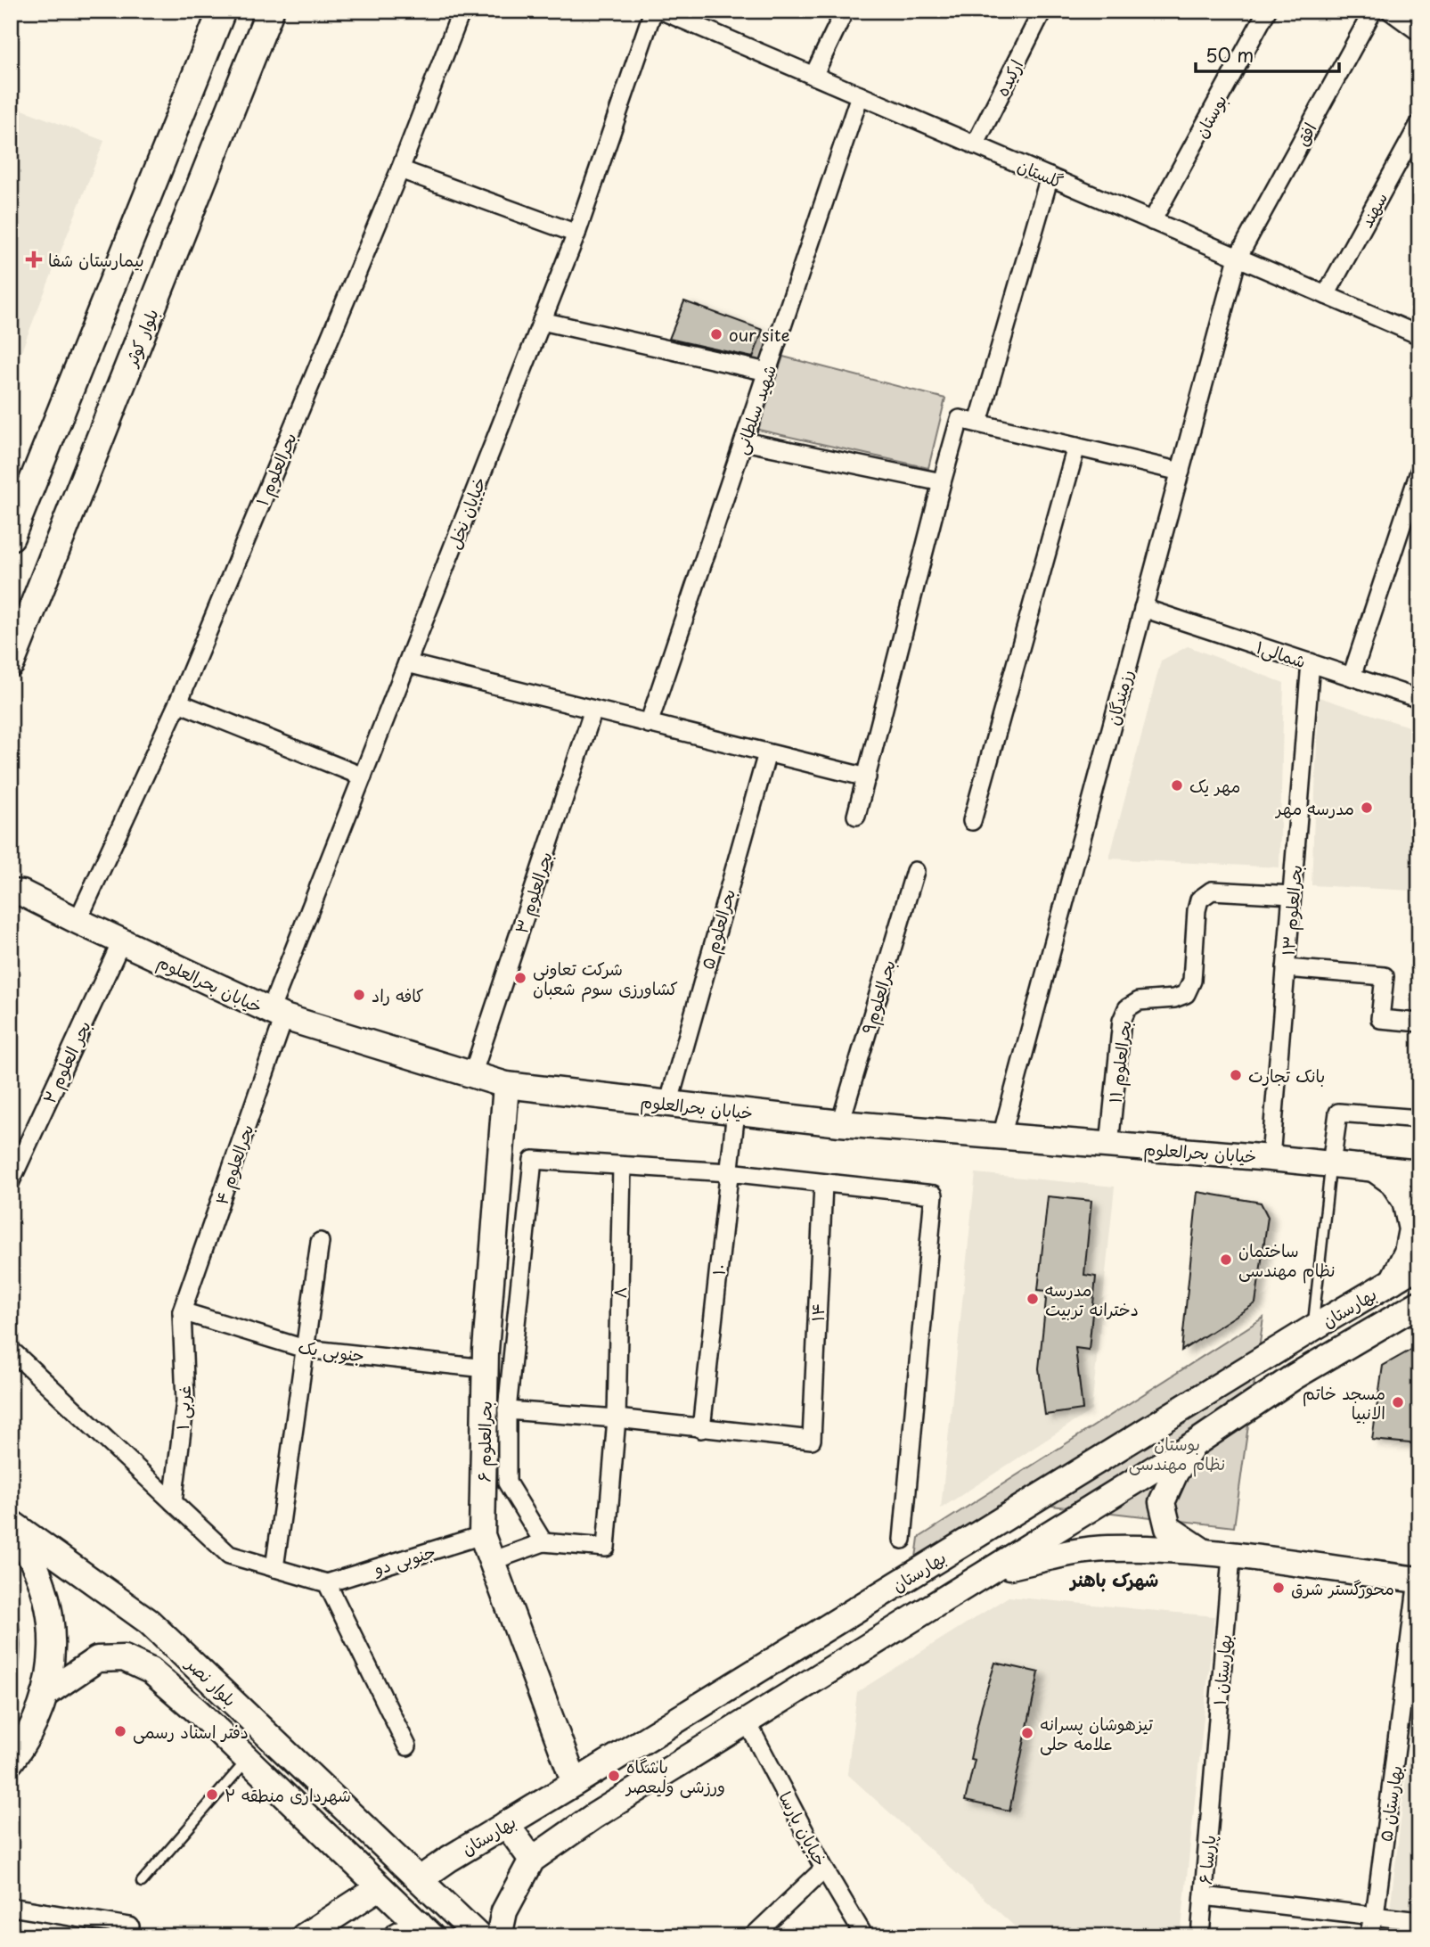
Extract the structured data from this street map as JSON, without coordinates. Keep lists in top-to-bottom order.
{
  "streets": {
    "main road": ["بلوار کوثر"],
    "street": [
      "ارکیده",
      "بوستان",
      "افق",
      "گلستان",
      "سهند",
      "شهید سلطانی",
      "بحرالعلوم ۱",
      "خیابان نخل",
      "شمالی۱",
      "رزمندگان",
      "بحرالعلوم ۳",
      "بحرالعلوم ۱۳",
      "بحرالعلوم ۵",
      "خیابان بحرالعلوم",
      "بحرالعلوم۹",
      "بحر العلوم ۲",
      "بحرالعلوم ۱۱",
      "بحرالعلوم ۴",
      "۱۰",
      "۸",
      "بهارستان",
      "۱۴",
      "جنوبی یک",
      "غربی ۱",
      "بحرالعلوم ۶",
      "جنوبی دو",
      "بهارستان ۱",
      "بلوار نصر",
      "بهارستان ۵",
      "خیابان پارسا",
      "پارسا ۶"
    ]
  },
  "crossings": [
    ["ارکیده", "گلستان"],
    ["بوستان", "گلستان"],
    ["افق", "گلستان"],
    ["افق", "رزمندگان"],
    ["گلستان", "سهند"],
    ["گلستان", "شهید سلطانی"],
    ["گلستان", "رزمندگان"],
    ["بحرالعلوم ۱", "خیابان بحرالعلوم"],
    ["خیابان نخل", "خیابان بحرالعلوم"],
    ["خیابان نخل", "بحرالعلوم ۴"],
    ["شمالی۱", "رزمندگان"],
    ["شمالی۱", "بحرالعلوم ۱۳"],
    ["رزمندگان", "خیابان بحرالعلوم"],
    ["بحرالعلوم ۳", "خیابان بحرالعلوم"],
    ["بحرالعلوم ۱۳", "خیابان بحرالعلوم"],
    ["بحرالعلوم ۱۳", "بحرالعلوم ۱۱"],
    ["بحرالعلوم ۵", "خیابان بحرالعلوم"],
    ["خیابان بحرالعلوم", "بحرالعلوم۹"],
    ["خیابان بحرالعلوم", "بحر العلوم ۲"],
    ["خیابان بحرالعلوم", "بحرالعلوم ۱۱"],
    ["خیابان بحرالعلوم", "بحرالعلوم ۴"],
    ["خیابان بحرالعلوم", "۱۰"],
    ["خیابان بحرالعلوم", "بحرالعلوم ۶"],
    ["بحرالعلوم ۴", "جنوبی یک"],
    ["بحرالعلوم ۴", "غربی ۱"],
    ["۱۰", "۱۴"],
    ["بهارستان", "بحرالعلوم ۶"],
    ["بهارستان", "بلوار نصر"],
    ["بهارستان", "خیابان پارسا"],
    ["جنوبی یک", "غربی ۱"],
    ["جنوبی یک", "بحرالعلوم ۶"],
    ["بحرالعلوم ۶", "جنوبی دو"],
    ["بهارستان ۱", "پارسا ۶"]
  ],
  "districts": ["شهرک باهنر"],
  "parks": ["بوستان نظام مهندسی"],
  "places": {
    "health": ["بیمارستان شفا"],
    "other": [
      "our site",
      "مهر یک",
      "مدرسه مهر",
      "شرکت تعاونی کشاورزی سوم شعبان",
      "کافه راد",
      "بانک تجارت",
      "ساختمان نظام مهندسی",
      "مدرسه دخترانه تربیت",
      "مسجد خاتم الانبیا",
      "محورگستر شرق",
      "دفتر اسناد رسمی",
      "تیزهوشان پسرانه علامه حلی",
      "باشگاه ورزشی ولیعصر",
      "شهرداری منطقه ۲"
    ]
  },
  "scale_bar": "50 m"
}
